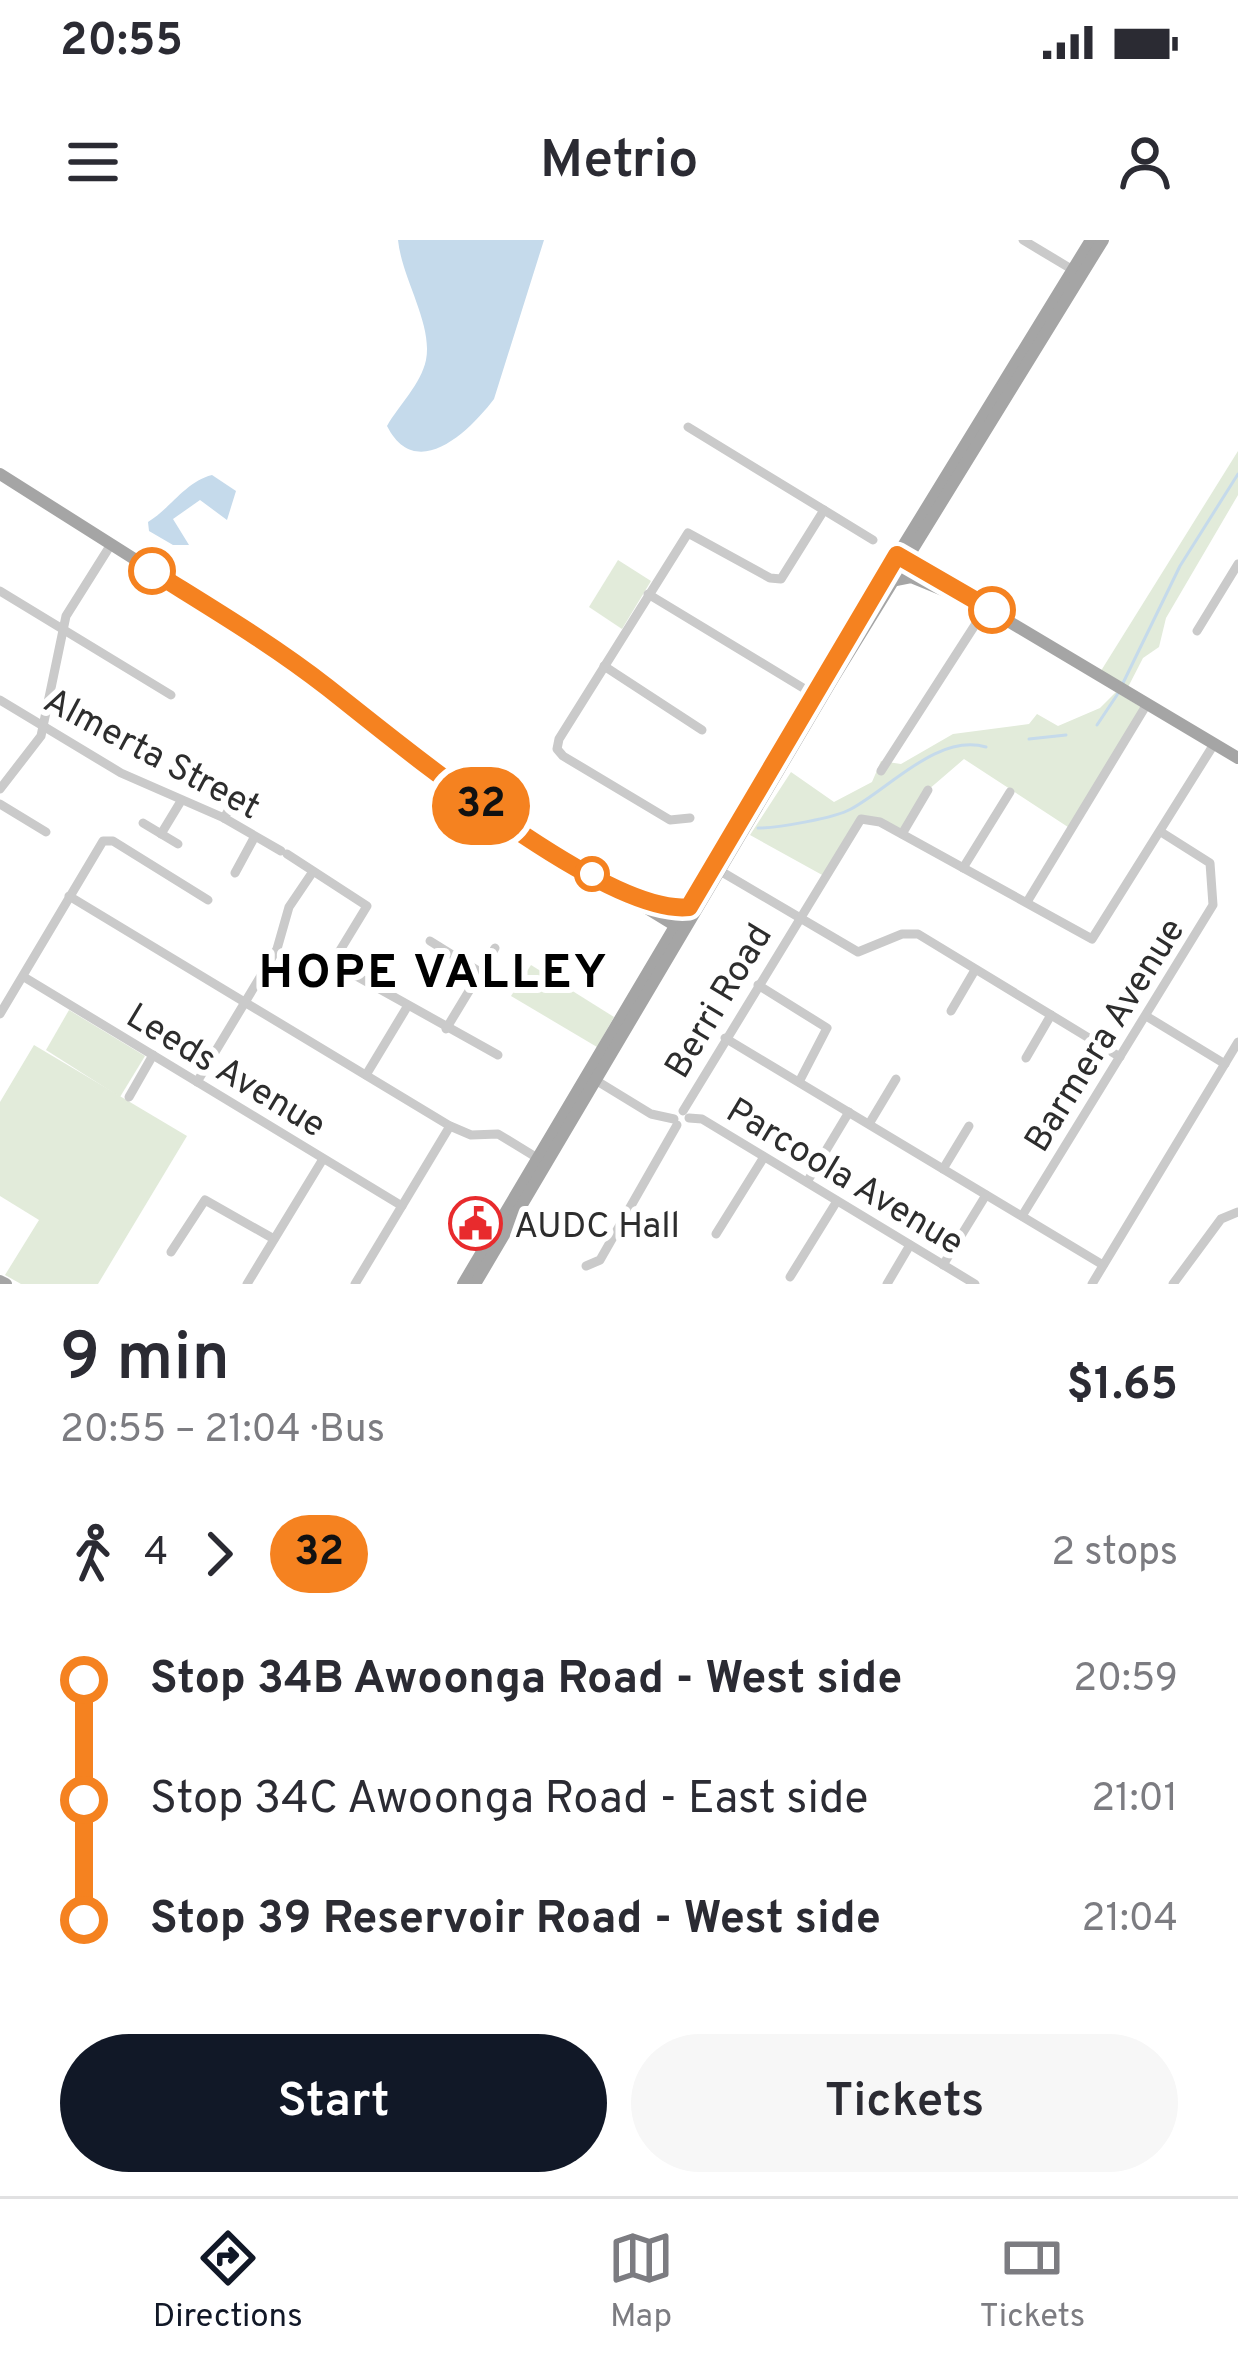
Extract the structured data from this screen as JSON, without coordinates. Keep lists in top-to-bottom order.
{
  "streets": {
    "street": [
      "Almerta Street",
      "Berri Road",
      "Barmera Avenue",
      "Leeds Avenue",
      "Parcoola Avenue"
    ]
  },
  "crossings": [
    ["Berri Road", "Parcoola Avenue"]
  ],
  "districts": ["HOPE VALLEY"],
  "places": {
    "public building": ["AUDC Hall"]
  },
  "lines": ["bus line 32"],
  "page": {
    "status": "20:55",
    "header": "Metrio",
    "on_map": "32",
    "heading": ["9 min", "20:55 – 21:04 · Bus", "$1.65"],
    "legs": ["4", "32", "2 stops"],
    "list": [
      {
        "name": "Stop 34B Awoonga Road - West side",
        "value": "20:59"
      },
      {
        "name": "Stop 34C Awoonga Road - East side",
        "value": "21:01"
      },
      {
        "name": "Stop 39 Reservoir Road - West side",
        "value": "21:04"
      }
    ],
    "buttons": ["Start", "Tickets"],
    "tabs": ["Directions", "Map", "Tickets"]
  }
}
